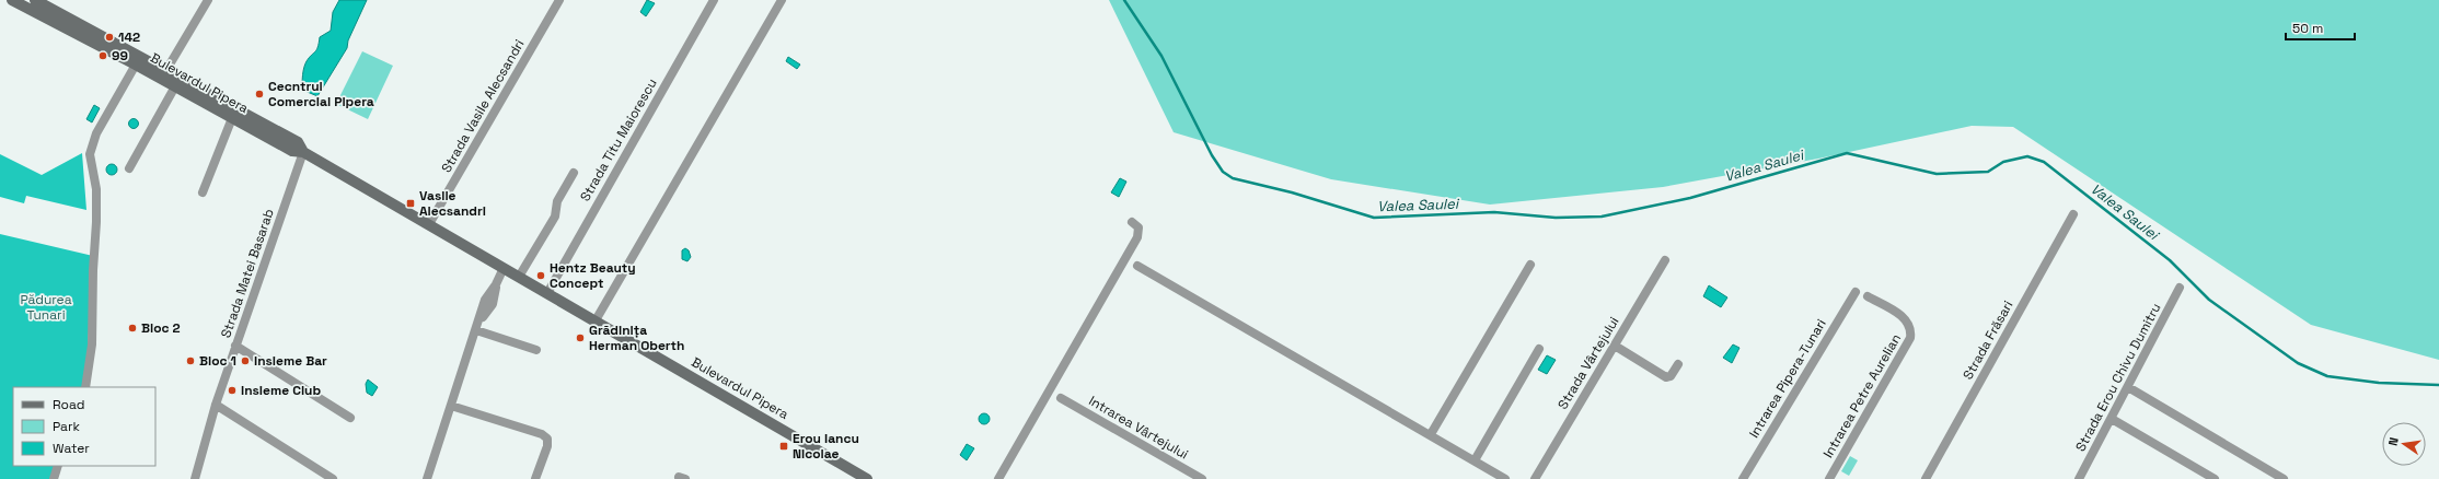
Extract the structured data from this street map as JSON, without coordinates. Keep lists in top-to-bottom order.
{
  "streets": {
    "main road": ["Bulevardul Pipera"],
    "street": [
      "Strada Vasile Alecsandri",
      "Strada Titu Maiorescu",
      "Strada Matei Basarab",
      "Strada Frăsari",
      "Strada Vârtejului",
      "Strada Erou Chivu Dumitru",
      "Intrarea Pipera-Tunari",
      "Intrarea Petre Aurelian",
      "Intrarea Vârtejului"
    ]
  },
  "crossings": [
    ["Bulevardul Pipera", "Strada Vasile Alecsandri"],
    ["Bulevardul Pipera", "Strada Titu Maiorescu"],
    ["Bulevardul Pipera", "Strada Matei Basarab"]
  ],
  "water": ["Valea Saulei"],
  "parks": ["Pădurea Tunari"],
  "places": {
    "other": [
      "142",
      "99",
      "Cecntrul Comercial Pipera",
      "Hentz Beauty Concept",
      "Bloc 2",
      "Grădinița Herman Oberth",
      "Bloc 1",
      "Insieme Bar",
      "Insieme Club"
    ],
    "transit": ["Vasile Alecsandri", "Erou Iancu Nicolae"]
  },
  "legend": ["Road", "Park", "Water"],
  "scale_bar": "50 m",
  "north": "left"
}
